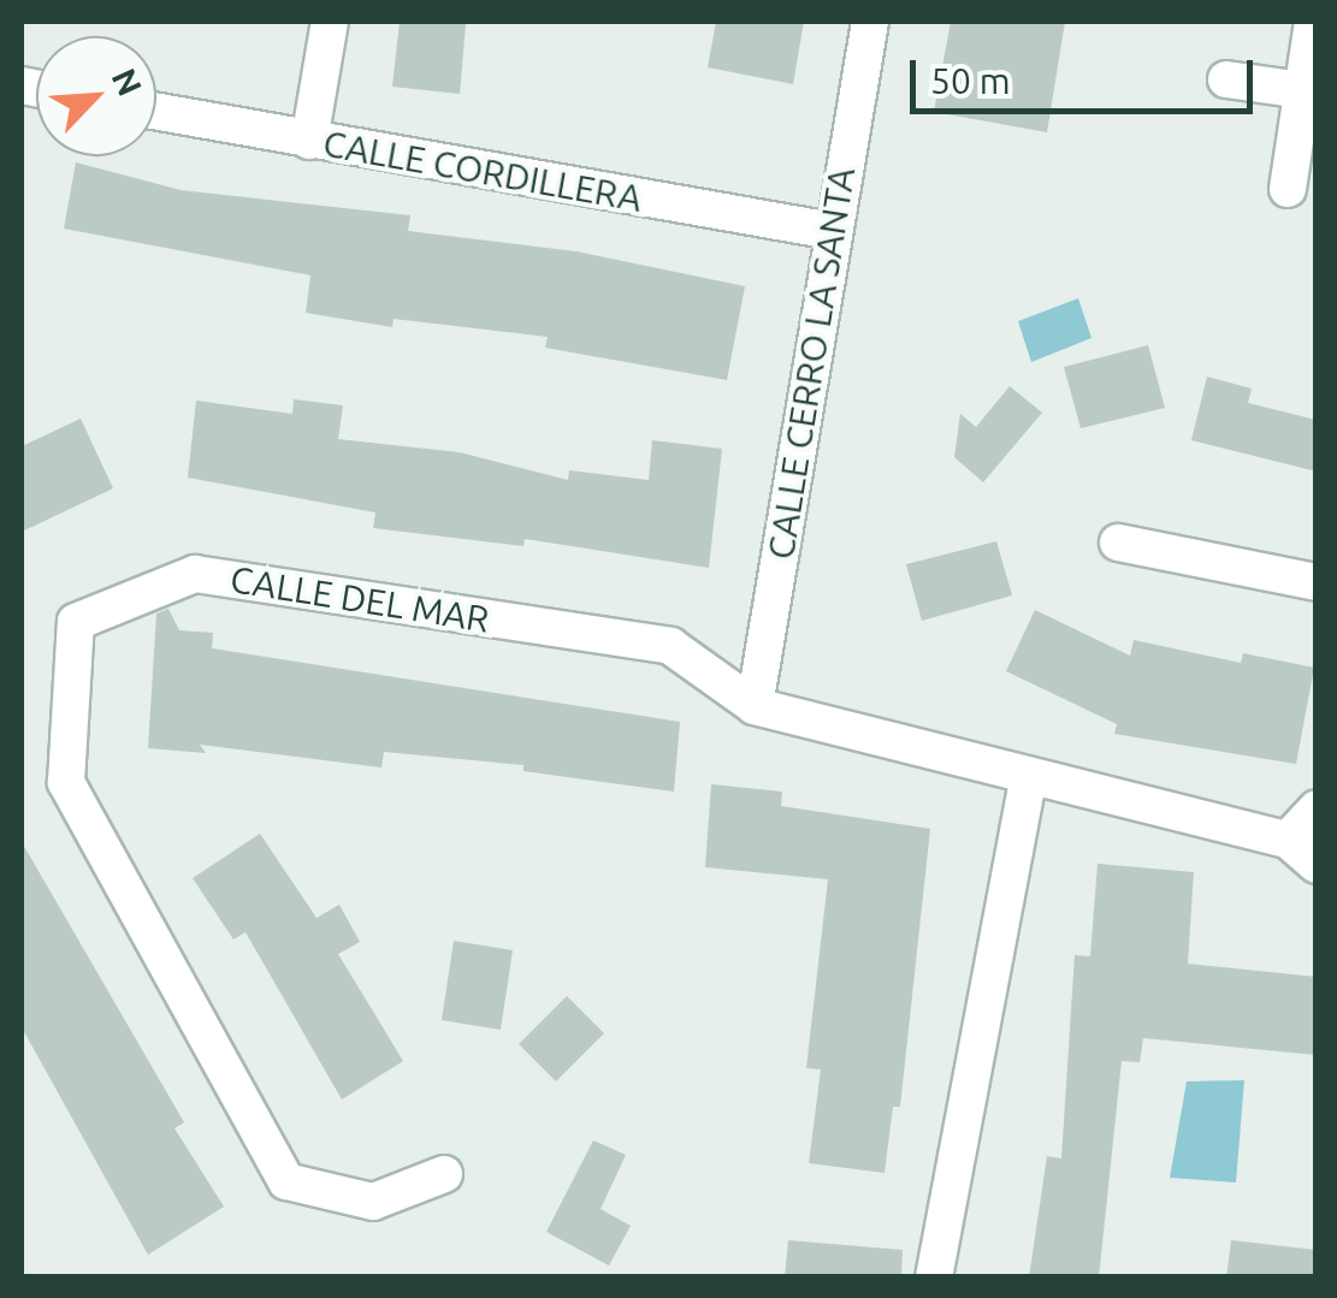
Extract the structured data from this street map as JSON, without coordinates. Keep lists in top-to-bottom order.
{
  "streets": {
    "street": ["CALLE CORDILLERA", "CALLE CERRO LA SANTA", "CALLE DEL MAR"]
  },
  "crossings": [
    ["CALLE CORDILLERA", "CALLE CERRO LA SANTA"],
    ["CALLE CERRO LA SANTA", "CALLE DEL MAR"]
  ],
  "scale_bar": "50 m",
  "north": "top right"
}
